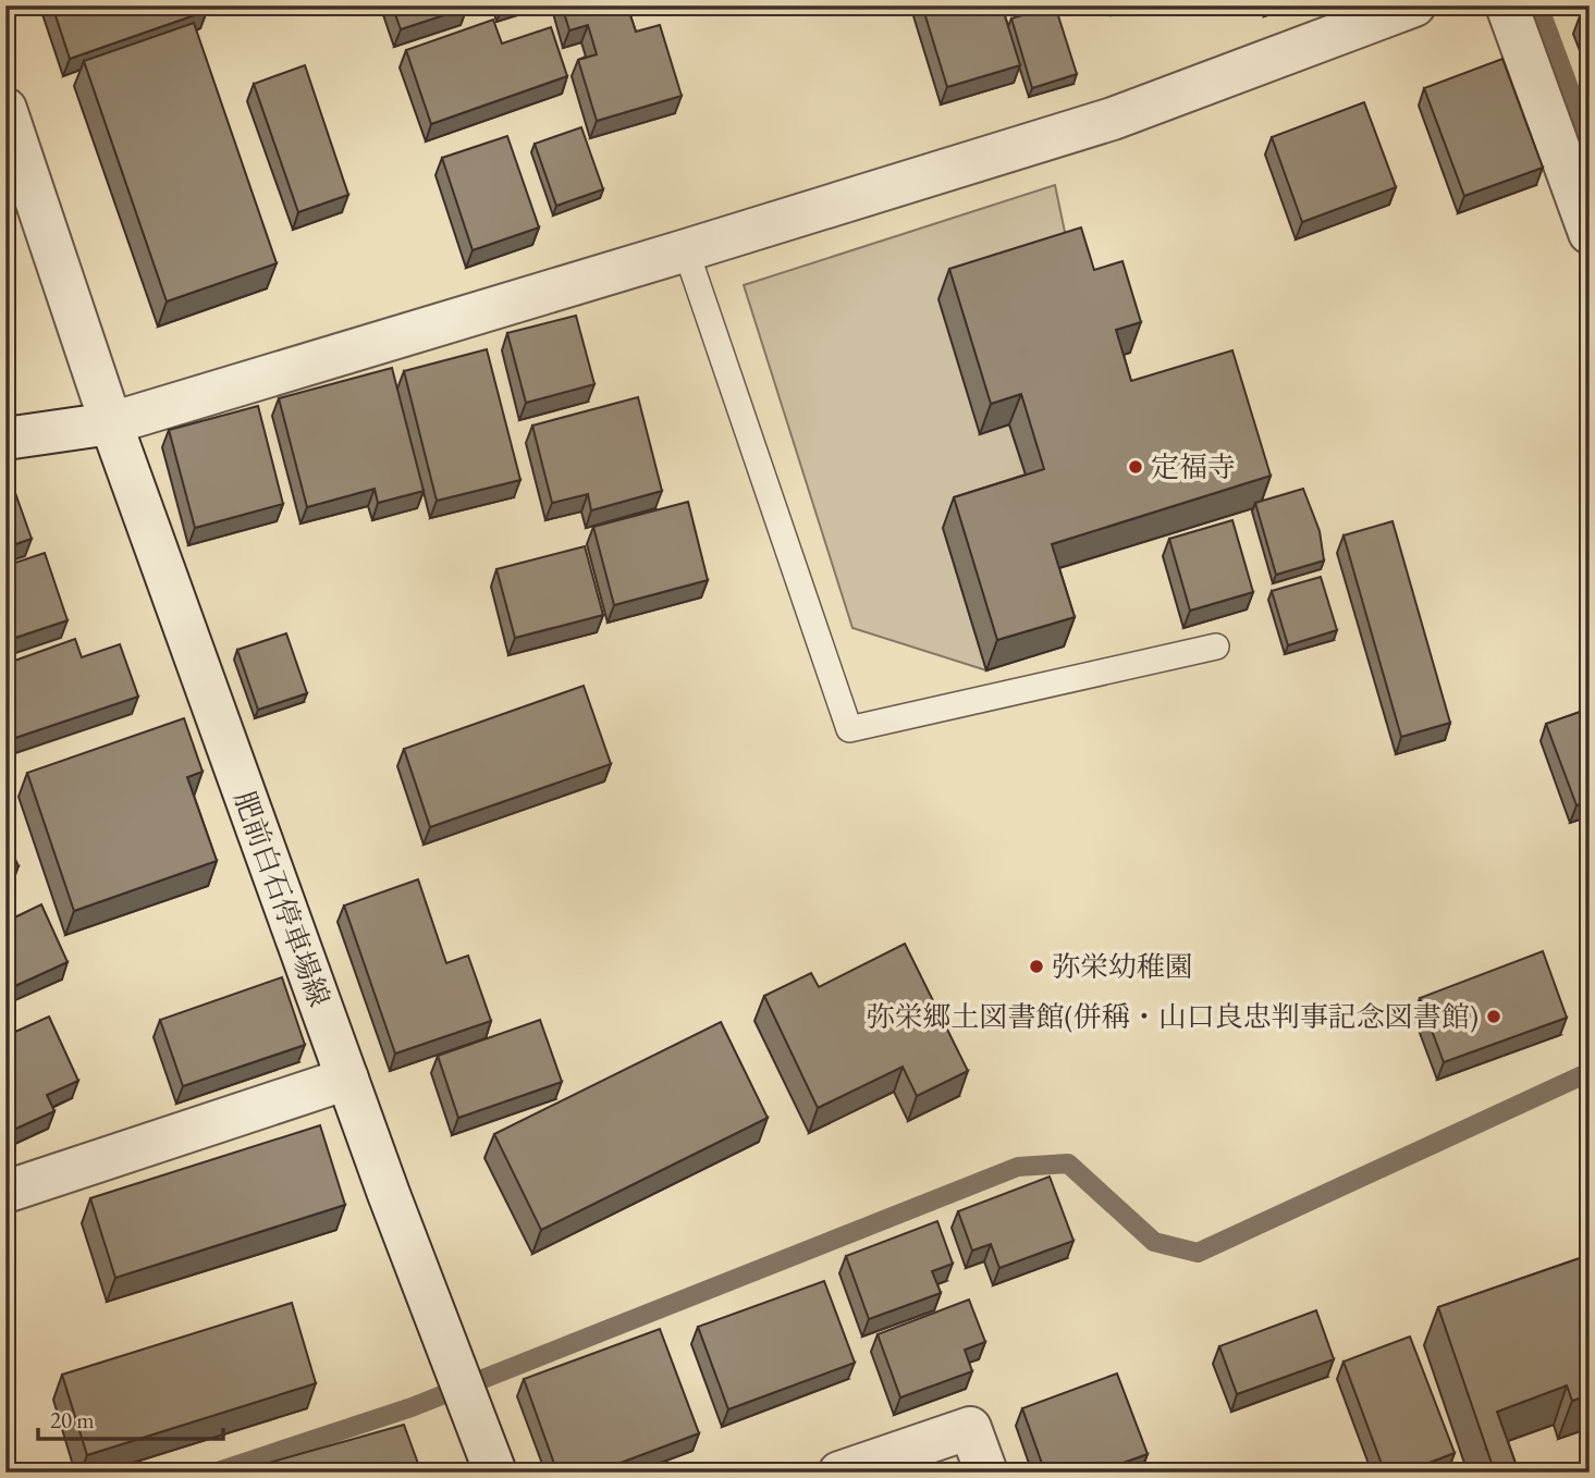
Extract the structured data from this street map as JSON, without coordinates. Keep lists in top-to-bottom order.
{
  "streets": {
    "street": ["肥前白石停車場線"]
  },
  "places": ["定福寺", "弥栄幼稚園", "弥栄郷土図書館(併稱・山口良忠判事記念図書館)"],
  "scale_bar": "20 m"
}
